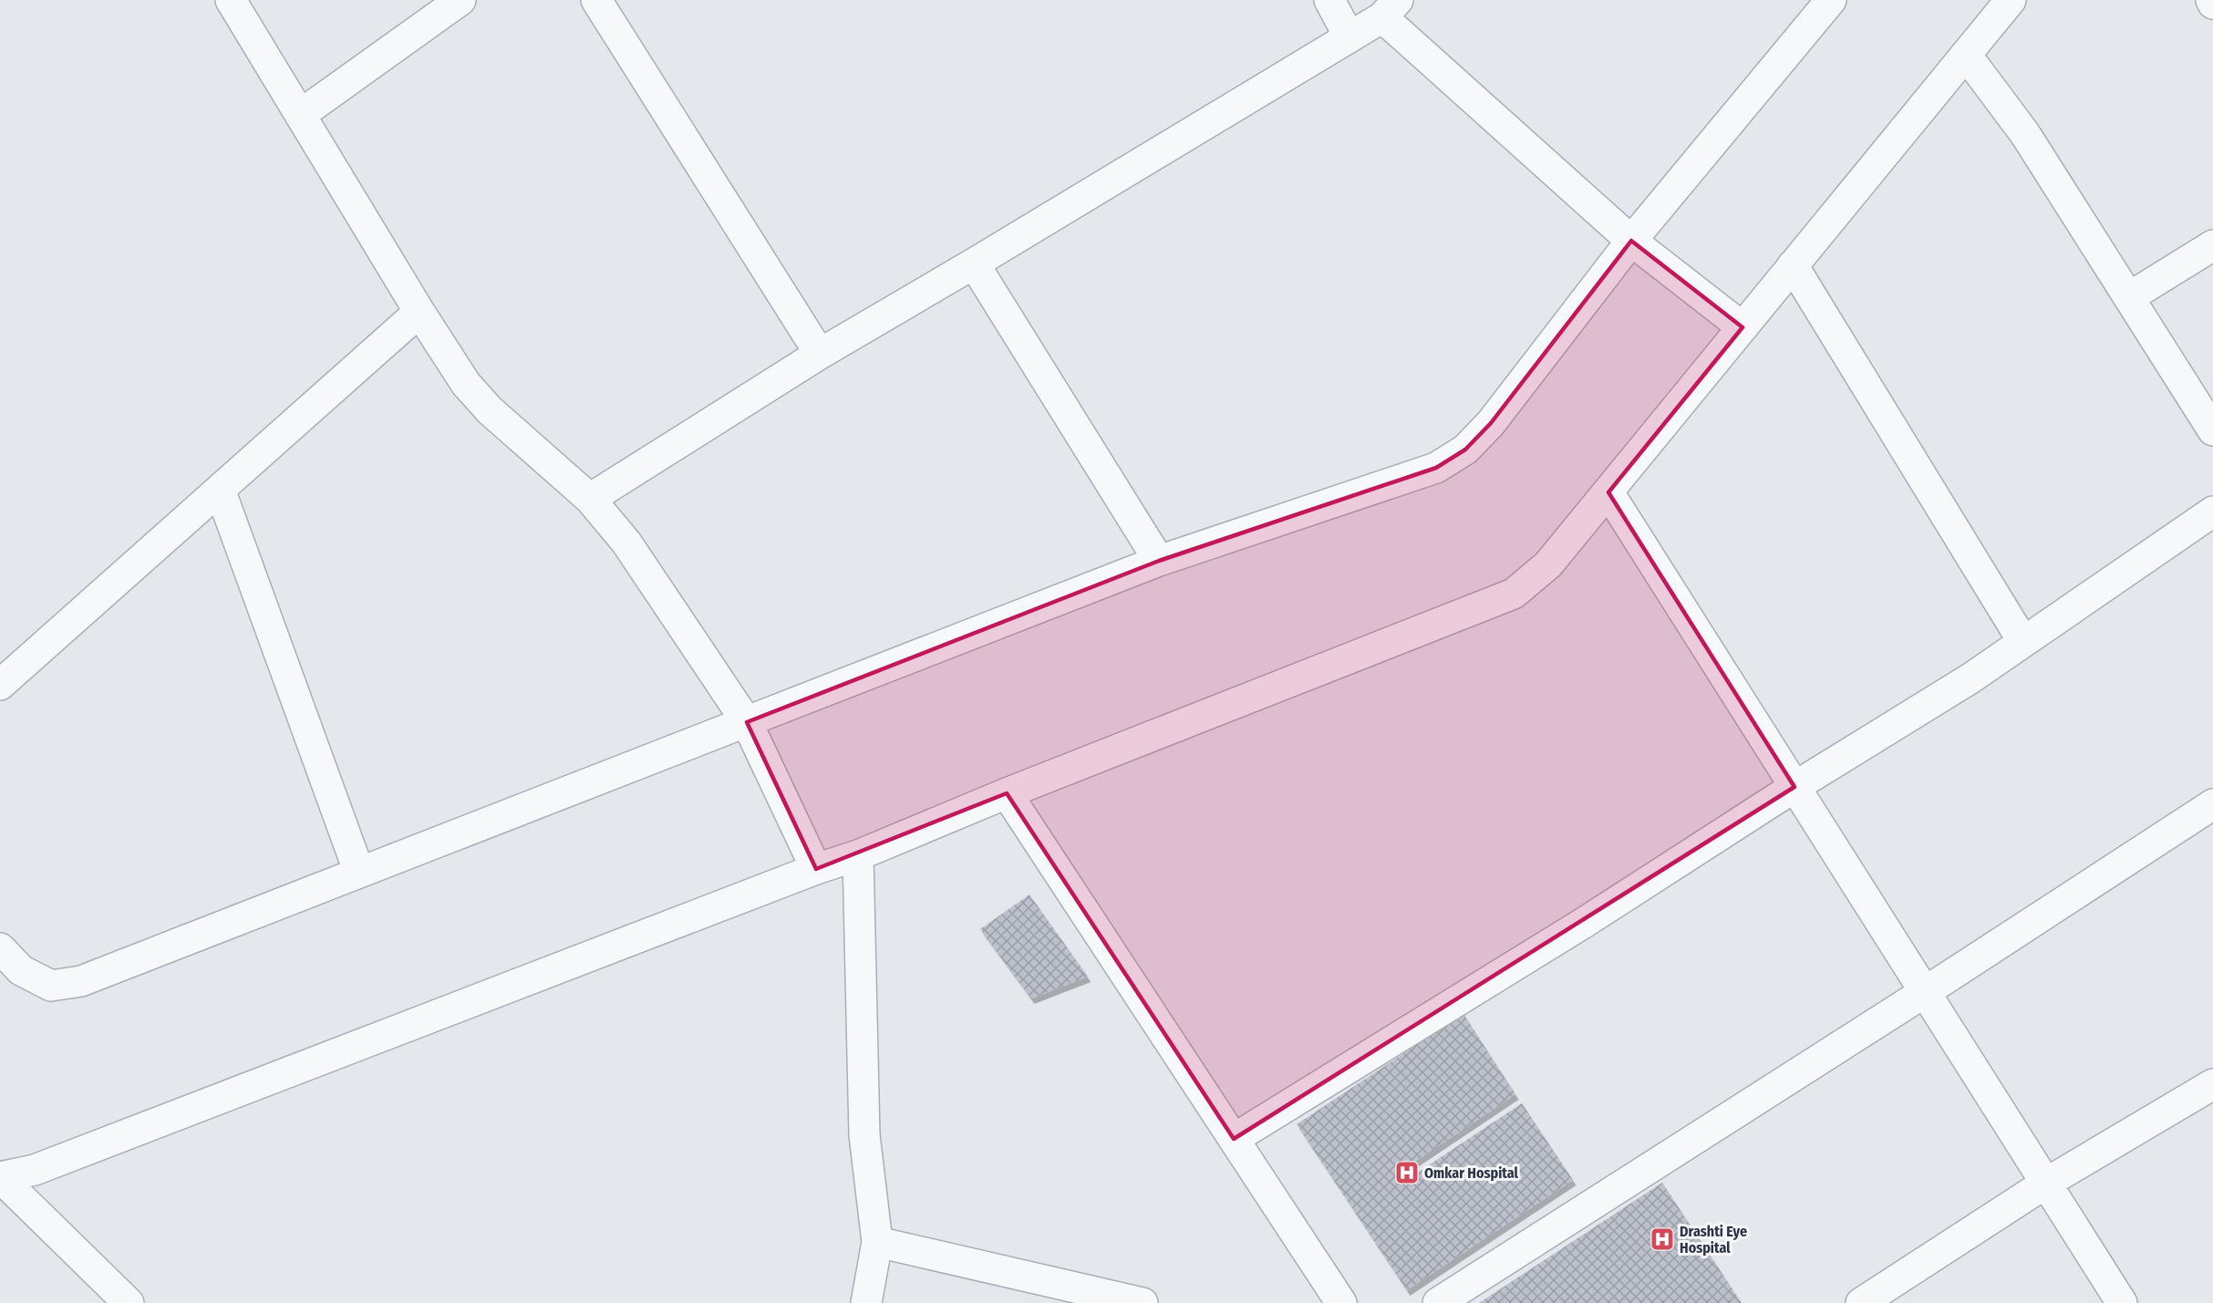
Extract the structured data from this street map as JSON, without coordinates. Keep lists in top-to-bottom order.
{
  "places": {
    "hospital": ["Omkar Hospital", "Drashti Eye Hospital"]
  }
}
